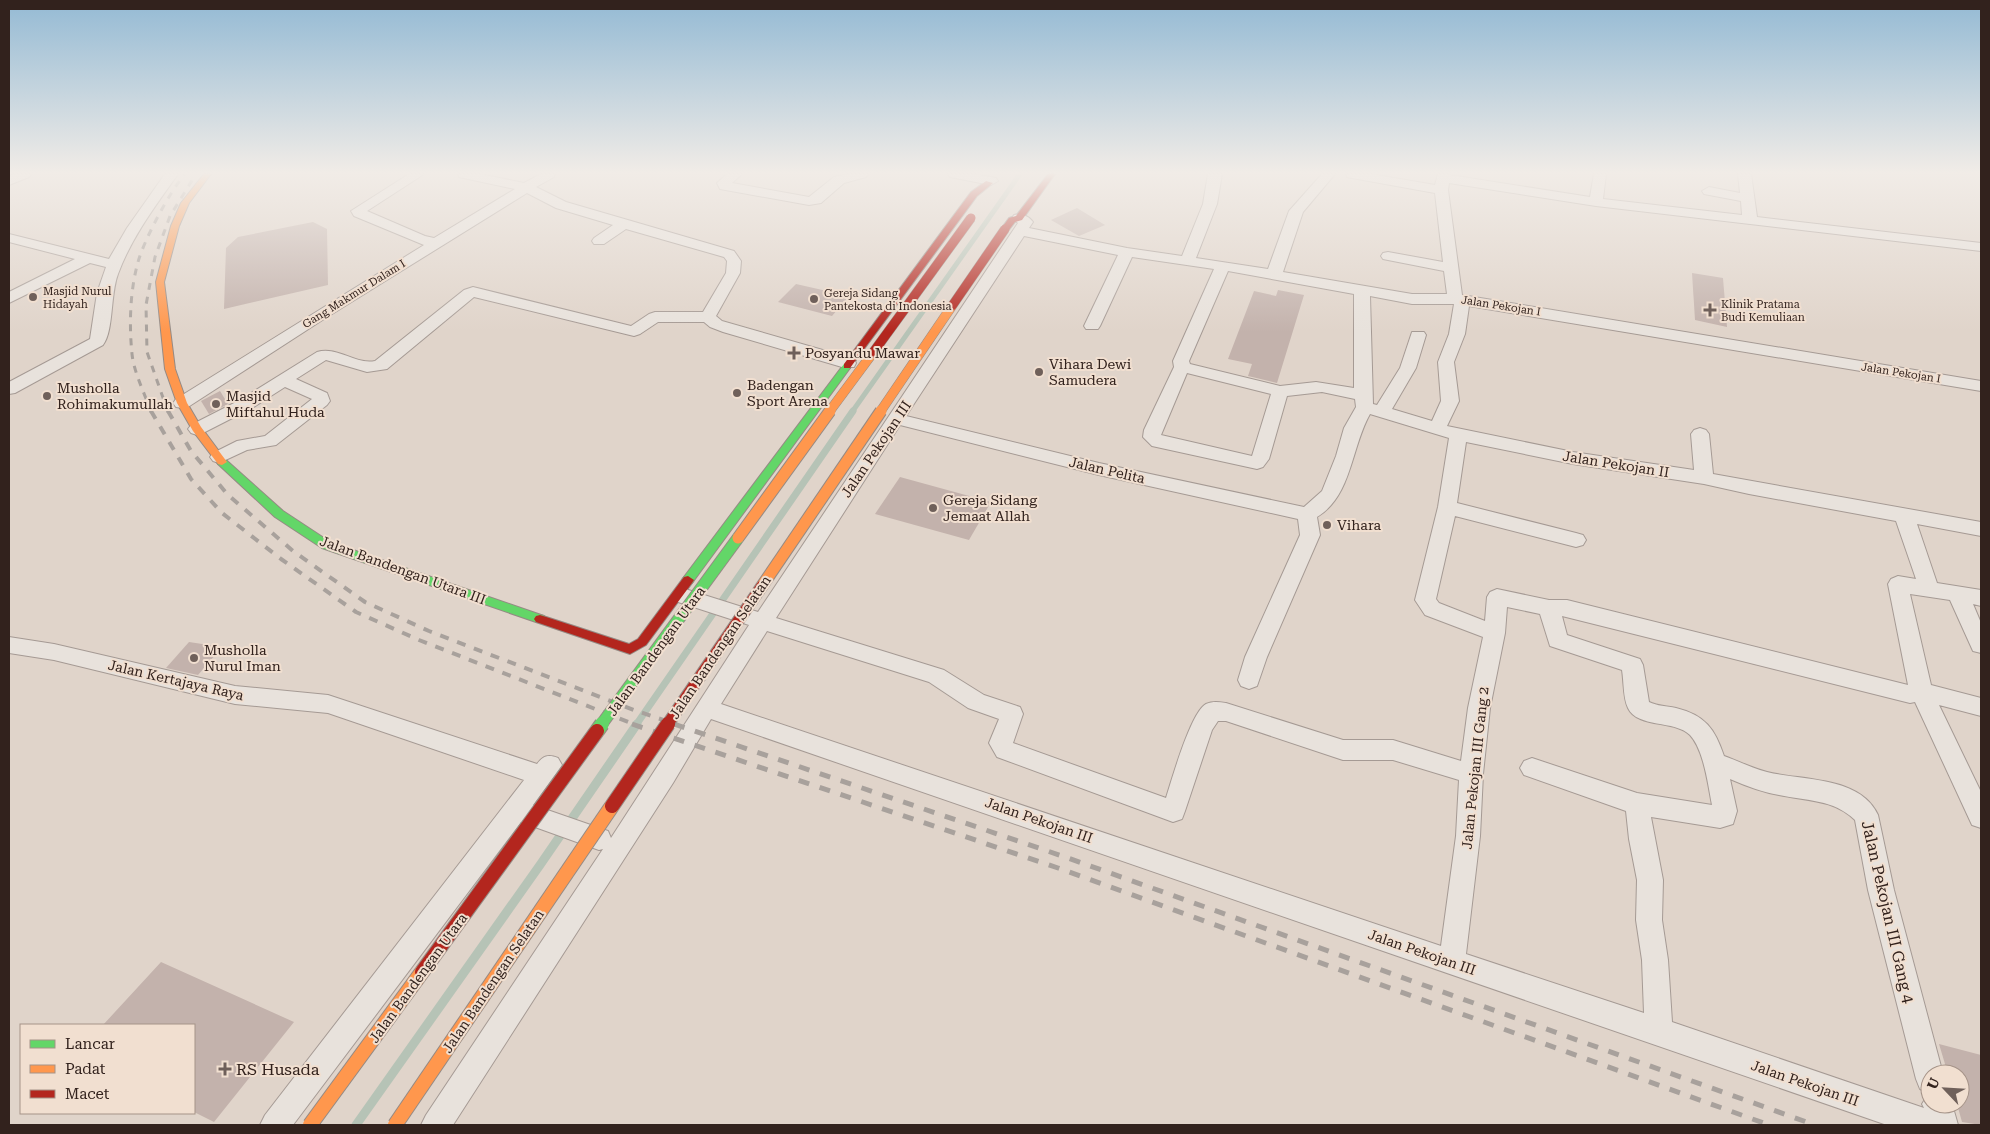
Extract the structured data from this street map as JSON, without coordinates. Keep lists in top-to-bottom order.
{
  "streets": {
    "main road": ["Jalan Bandengan Utara III", "Jalan Bandengan Selatan", "Jalan Bandengan Utara"],
    "street": [
      "Gang Makmur Dalam I",
      "Jalan Pekojan I",
      "Jalan Pekojan III",
      "Jalan Pekojan II",
      "Jalan Pelita",
      "Jalan Kertajaya Raya",
      "Jalan Pekojan III Gang 2",
      "Jalan Pekojan III Gang 4"
    ]
  },
  "crossings": [
    ["Gang Makmur Dalam I", "Jalan Bandengan Utara III"],
    ["Jalan Pekojan III", "Jalan Pelita"],
    ["Jalan Pekojan III", "Jalan Pekojan III Gang 2"]
  ],
  "places": {
    "other": [
      "Masjid Nurul Hidayah",
      "Gereja Sidang Pantekosta di Indonesia",
      "Vihara Dewi Samudera",
      "Badengan Sport Arena",
      "Musholla Rohimakumullah",
      "Masjid Miftahul Huda",
      "Gereja Sidang Jemaat Allah",
      "Vihara",
      "Musholla Nurul Iman"
    ],
    "health": ["Klinik Pratama Budi Kemuliaan", "Posyandu Mawar", "RS Husada"]
  },
  "legend": ["Lancar", "Padat", "Macet"],
  "north": "top left"
}
